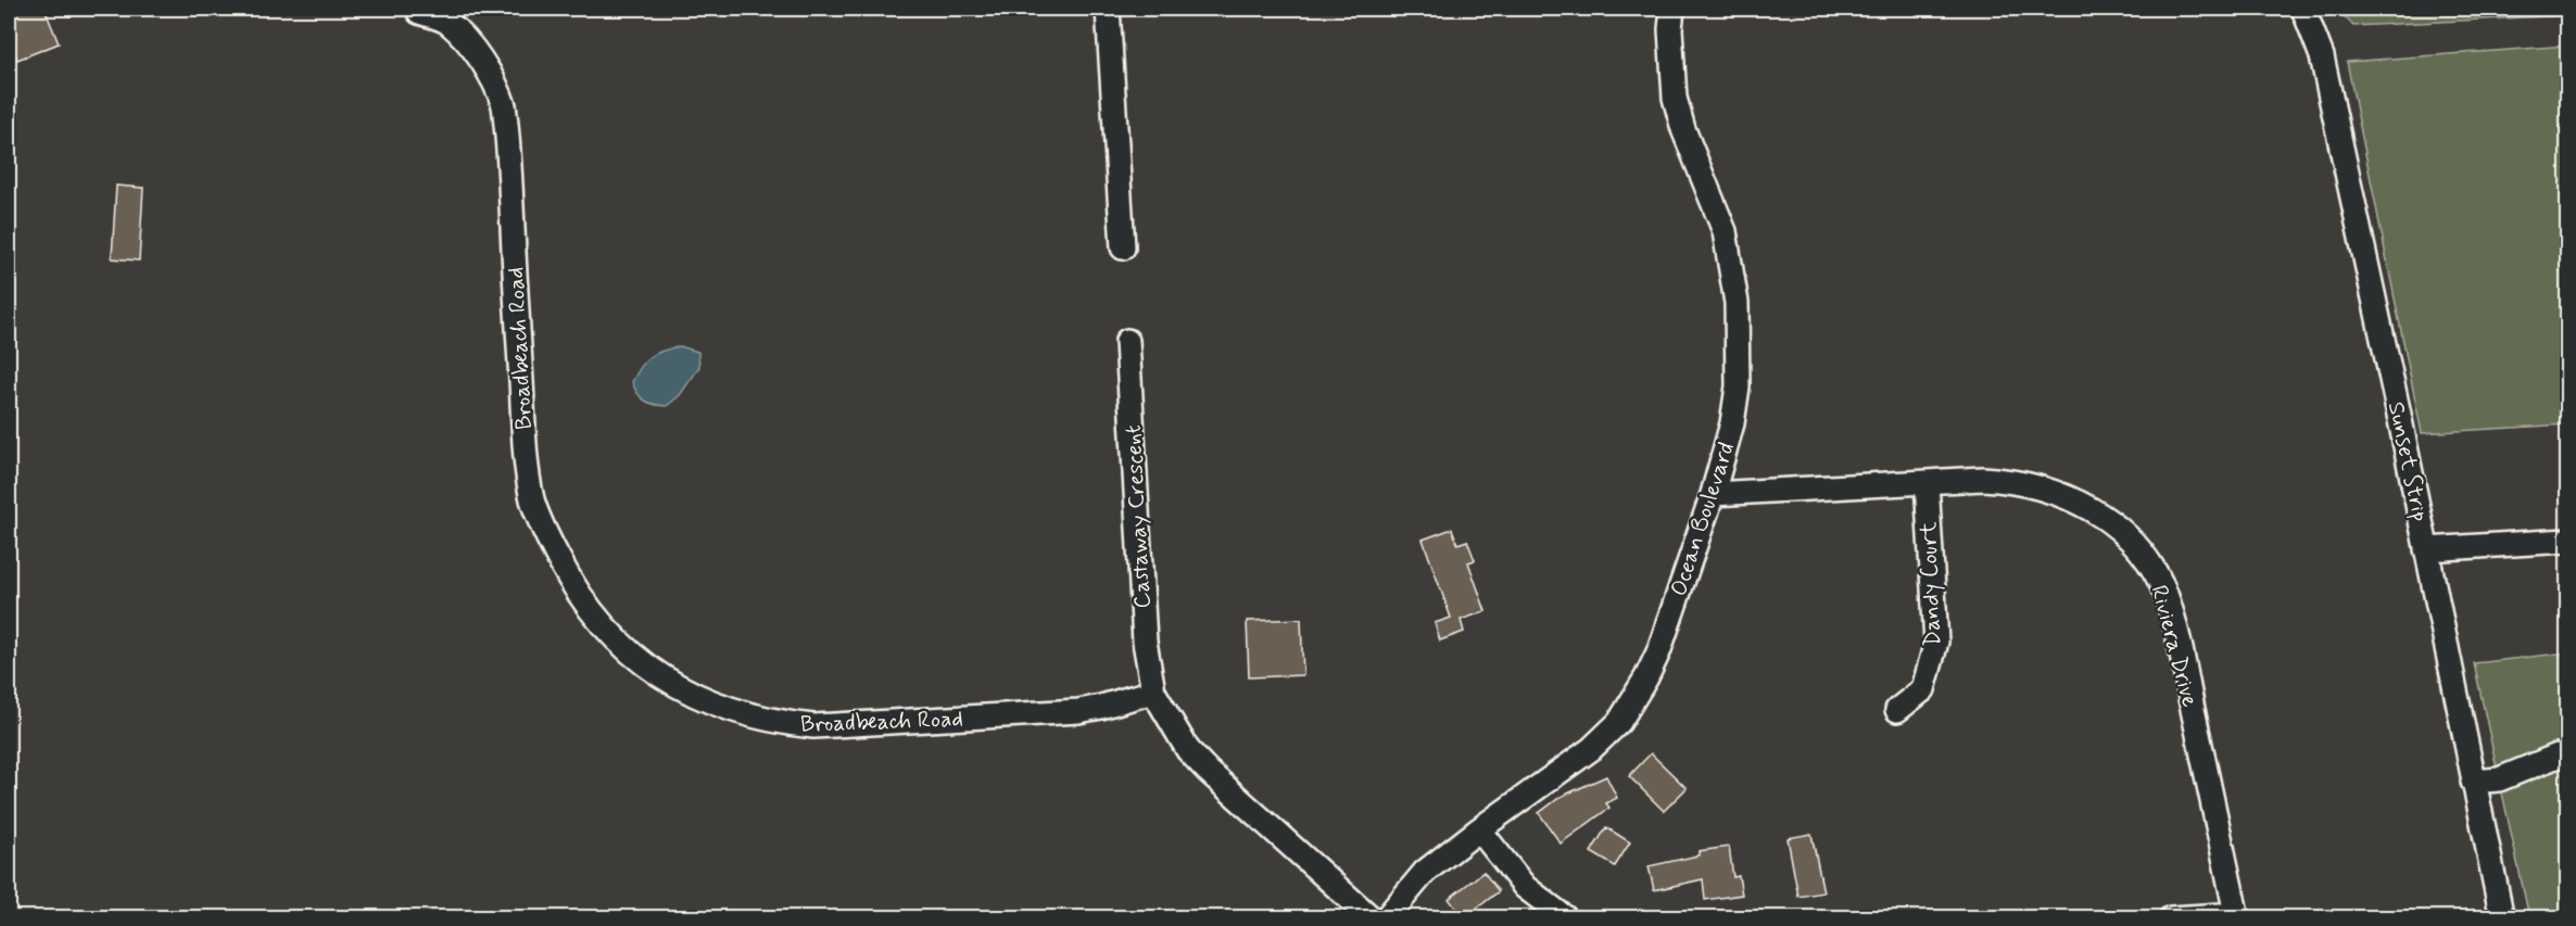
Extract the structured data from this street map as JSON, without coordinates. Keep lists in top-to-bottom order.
{
  "streets": {
    "street": [
      "Broadbeach Road",
      "Sunset Strip",
      "Castaway Crescent",
      "Ocean Boulevard",
      "Dandy Court",
      "Riviera Drive"
    ]
  },
  "crossings": [
    ["Broadbeach Road", "Castaway Crescent"],
    ["Ocean Boulevard", "Riviera Drive"],
    ["Dandy Court", "Riviera Drive"]
  ]
}
